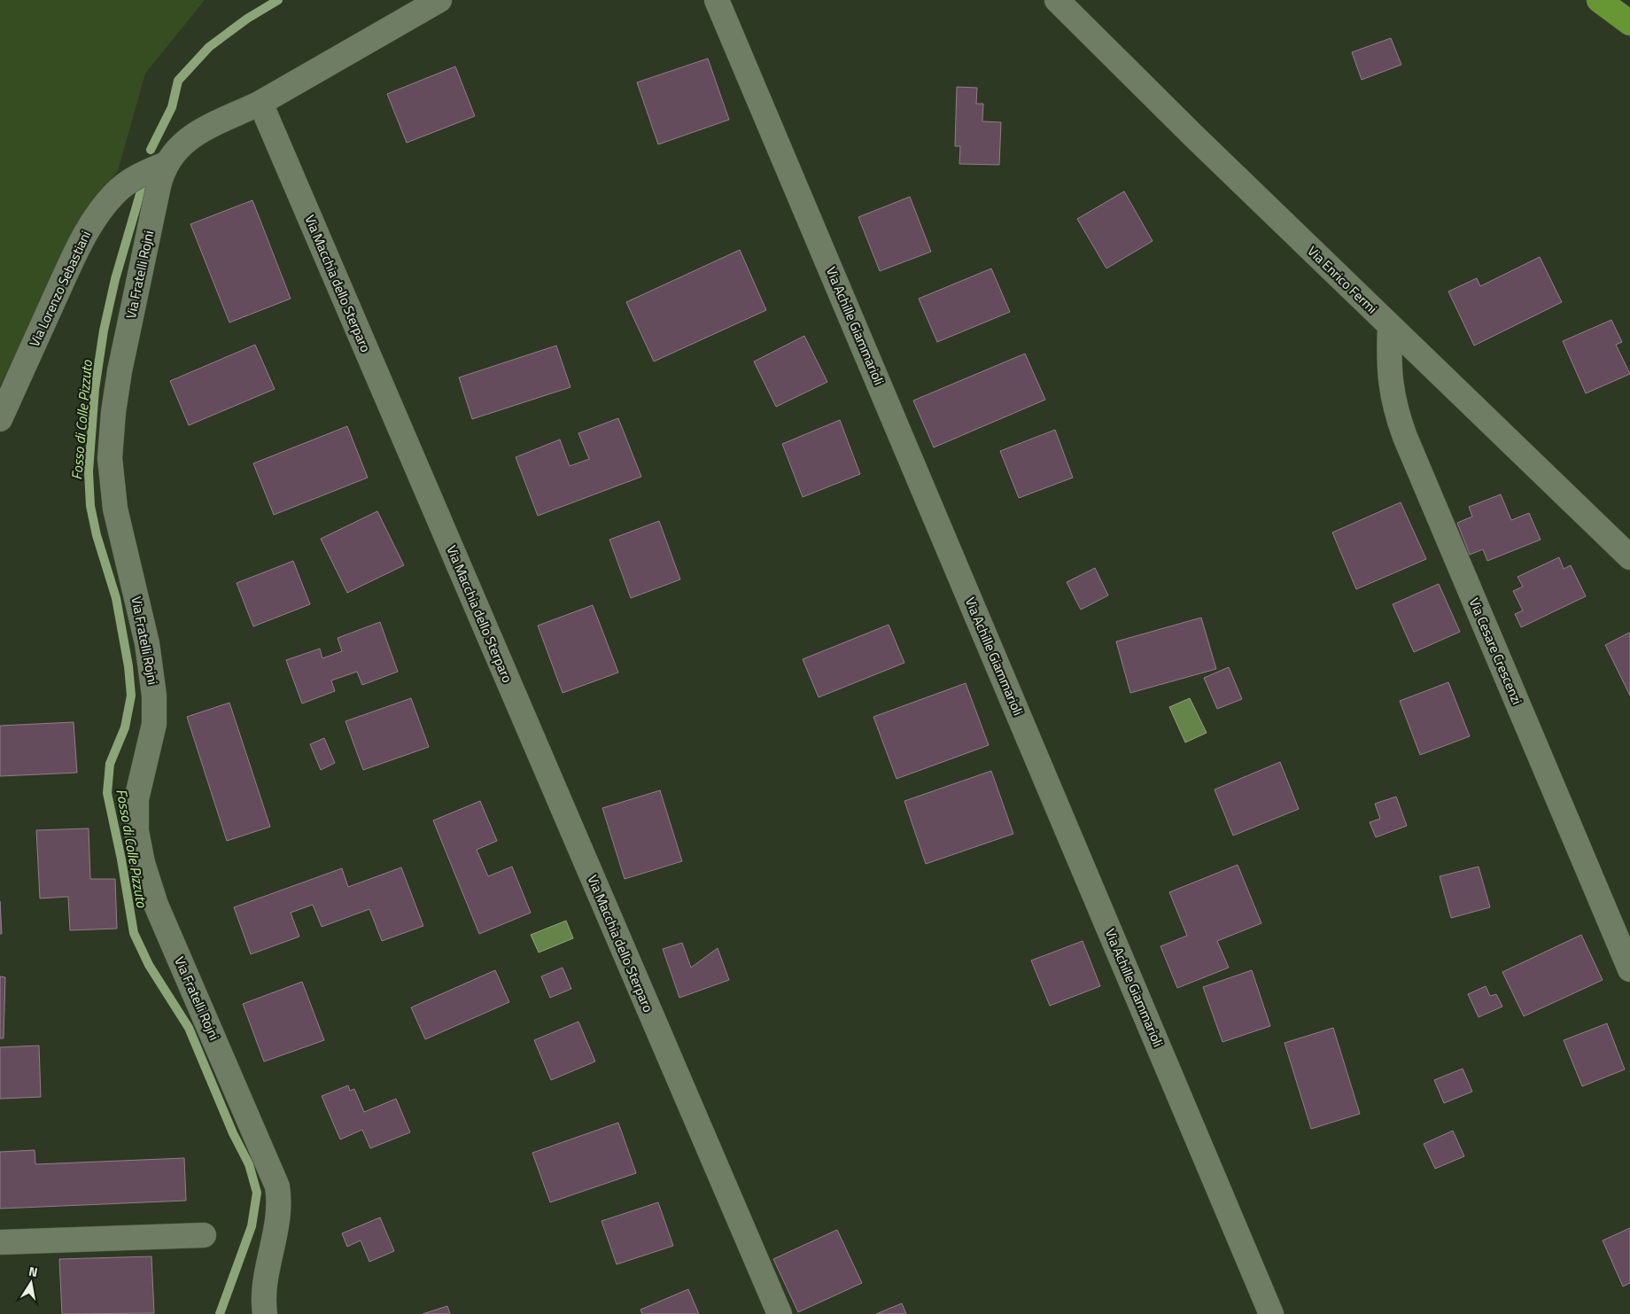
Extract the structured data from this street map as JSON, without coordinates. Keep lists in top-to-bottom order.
{
  "streets": {
    "street": [
      "Via Fratelli Rojni",
      "Via Enrico Fermi",
      "Via Macchia dello Sterparo",
      "Via Lorenzo Sebastiani",
      "Via Achille Giammarioli",
      "Via Cesare Crescenzi"
    ]
  },
  "crossings": [
    ["Via Fratelli Rojni", "Via Macchia dello Sterparo"],
    ["Via Fratelli Rojni", "Via Lorenzo Sebastiani"],
    ["Via Enrico Fermi", "Via Cesare Crescenzi"]
  ],
  "water": ["Fosso di Colle Pizzuto"],
  "north": "top"
}
